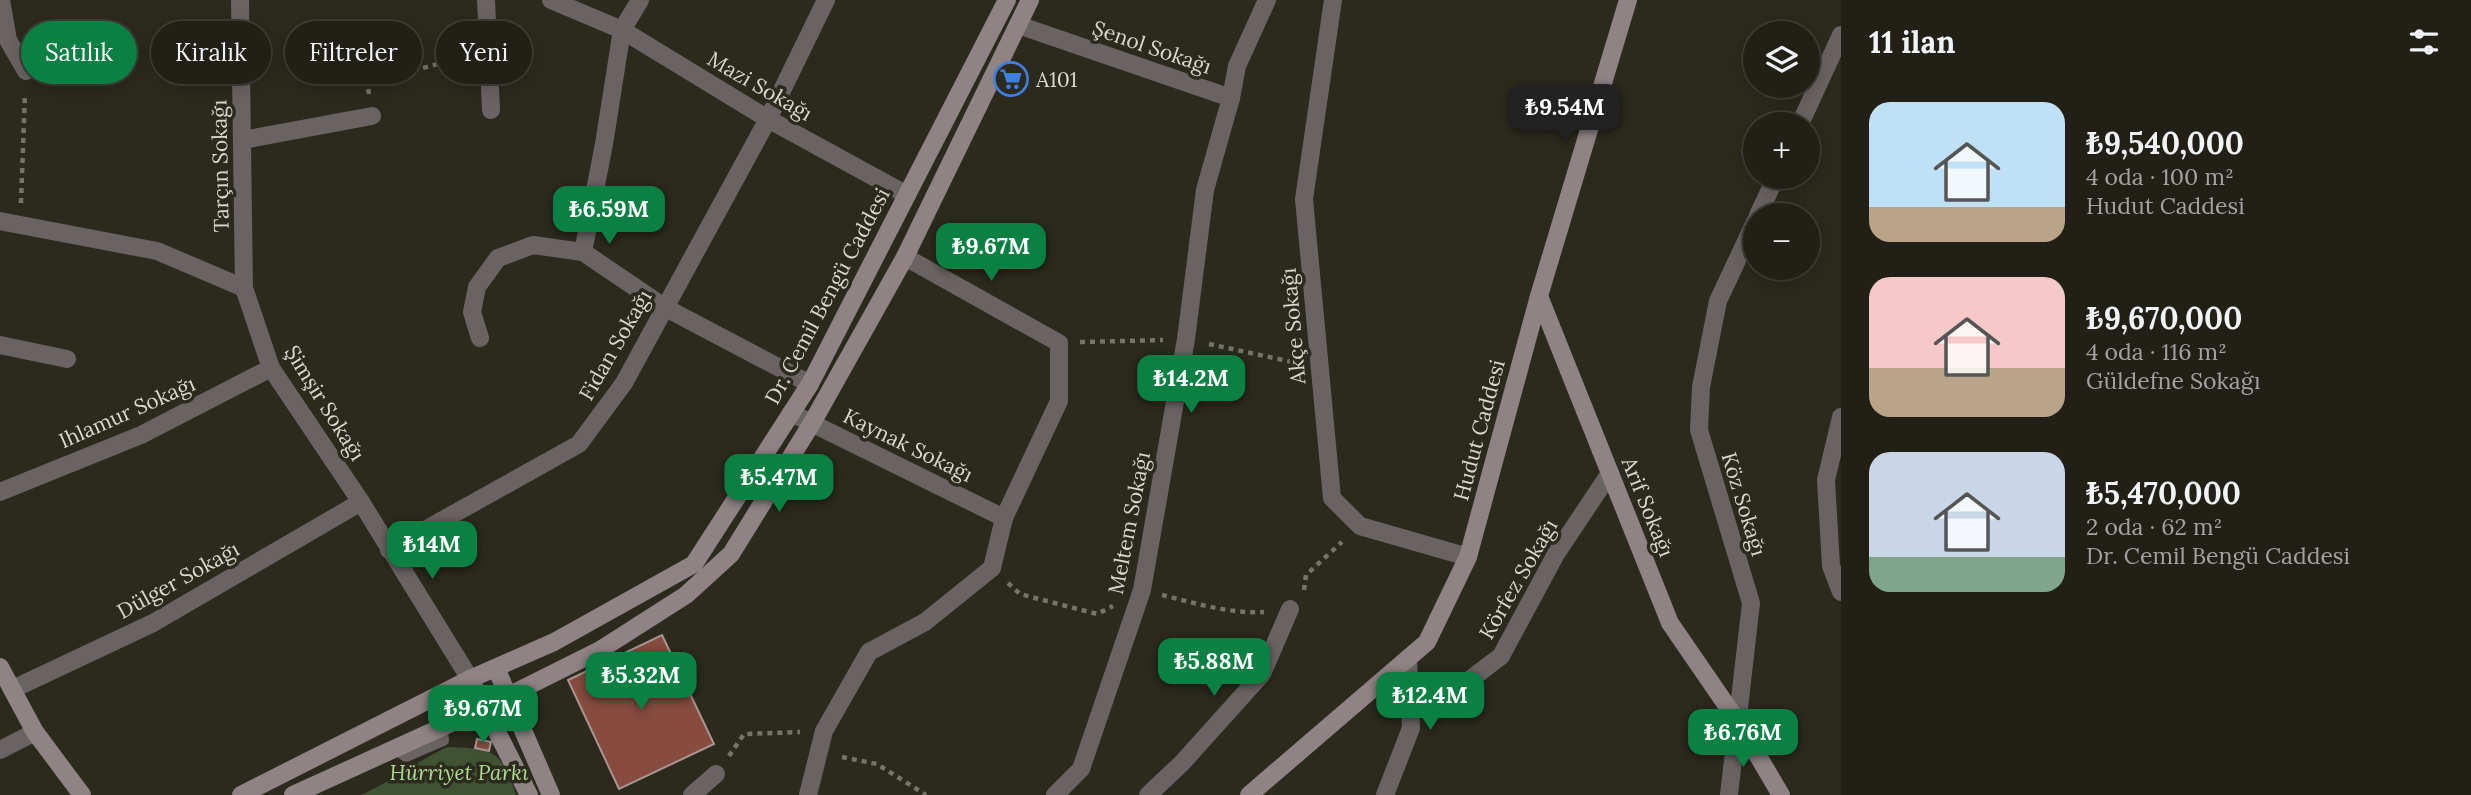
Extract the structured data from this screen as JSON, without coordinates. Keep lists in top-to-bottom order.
{
  "streets": {
    "street": [
      "Şenol Sokağı",
      "Mazi Sokağı",
      "Tarçın Sokağı",
      "Dr. Cemil Bengü Caddesi",
      "Akçe Sokağı",
      "Fidan Sokağı",
      "Şimşir Sokağı",
      "Ihlamur Sokağı",
      "Hudut Caddesi",
      "Kaynak Sokağı",
      "Köz Sokağı",
      "Arif Sokağı",
      "Meltem Sokağı",
      "Körfez Sokağı",
      "Dülger Sokağı"
    ]
  },
  "crossings": [
    ["Şenol Sokağı", "Meltem Sokağı"],
    ["Mazi Sokağı", "Dr. Cemil Bengü Caddesi"],
    ["Mazi Sokağı", "Fidan Sokağı"],
    ["Tarçın Sokağı", "Şimşir Sokağı"],
    ["Dr. Cemil Bengü Caddesi", "Şimşir Sokağı"],
    ["Dr. Cemil Bengü Caddesi", "Kaynak Sokağı"],
    ["Akçe Sokağı", "Hudut Caddesi"],
    ["Fidan Sokağı", "Şimşir Sokağı"],
    ["Şimşir Sokağı", "Ihlamur Sokağı"],
    ["Şimşir Sokağı", "Dülger Sokağı"],
    ["Hudut Caddesi", "Arif Sokağı"],
    ["Köz Sokağı", "Arif Sokağı"],
    ["Arif Sokağı", "Körfez Sokağı"]
  ],
  "parks": ["Hürriyet Parkı"],
  "places": {
    "supermarket": ["A101"]
  },
  "page": {
    "heading": "11 ilan",
    "map_buttons": ["+", "−"],
    "chip": [
      "Satılık",
      "Kiralık",
      "Filtreler",
      "Yeni"
    ],
    "price": [
      "₺9.54M",
      "₺6.59M",
      "₺9.67M",
      "₺14.2M",
      "₺5.47M",
      "₺14M",
      "₺5.88M",
      "₺5.32M",
      "₺12.4M",
      "₺9.67M",
      "₺6.76M"
    ],
    "list": [
      {
        "name": "₺9,540,000",
        "note": "4 oda · 100 m² · Hudut Caddesi"
      },
      {
        "name": "₺9,670,000",
        "note": "4 oda · 116 m² · Güldefne Sokağı"
      },
      {
        "name": "₺5,470,000",
        "note": "2 oda · 62 m² · Dr. Cemil Bengü Caddesi"
      }
    ]
  }
}
